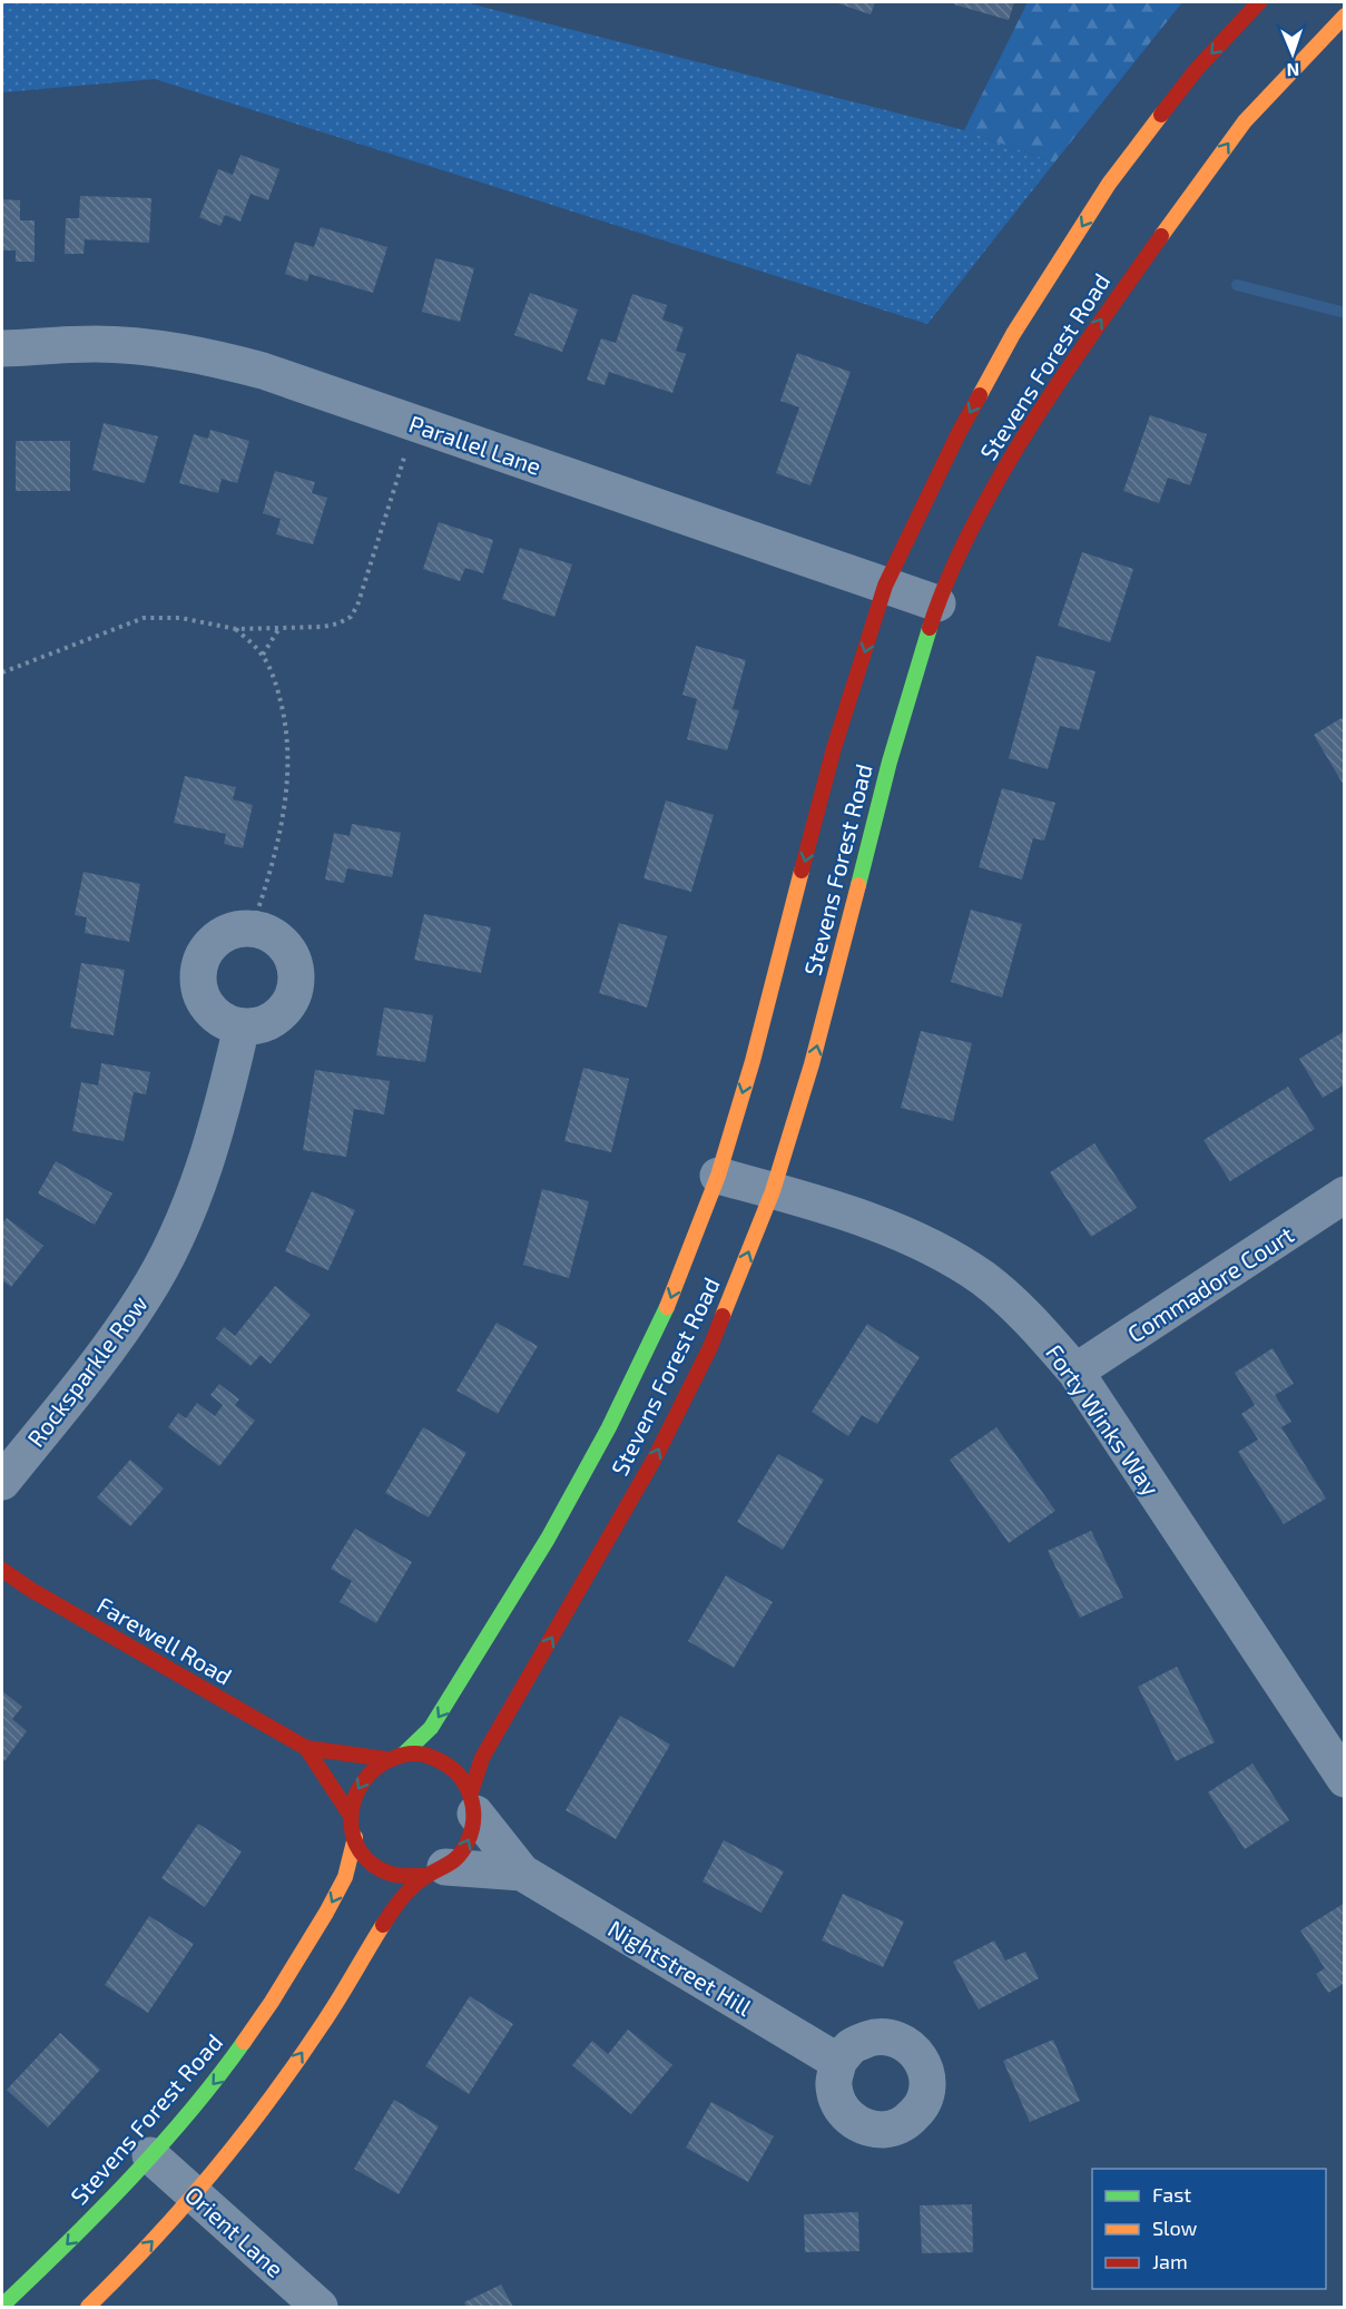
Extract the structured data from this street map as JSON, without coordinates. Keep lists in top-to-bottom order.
{
  "streets": {
    "street": [
      "Stevens Forest Road",
      "Parallel Lane",
      "Commadore Court",
      "Rocksparkle Row",
      "Forty Winks Way",
      "Farewell Road",
      "Nightstreet Hill",
      "Orient Lane"
    ]
  },
  "crossings": [
    ["Stevens Forest Road", "Parallel Lane"],
    ["Stevens Forest Road", "Forty Winks Way"],
    ["Stevens Forest Road", "Farewell Road"],
    ["Stevens Forest Road", "Orient Lane"],
    ["Commadore Court", "Forty Winks Way"]
  ],
  "legend": ["Fast", "Slow", "Jam"],
  "north": "bottom"
}
